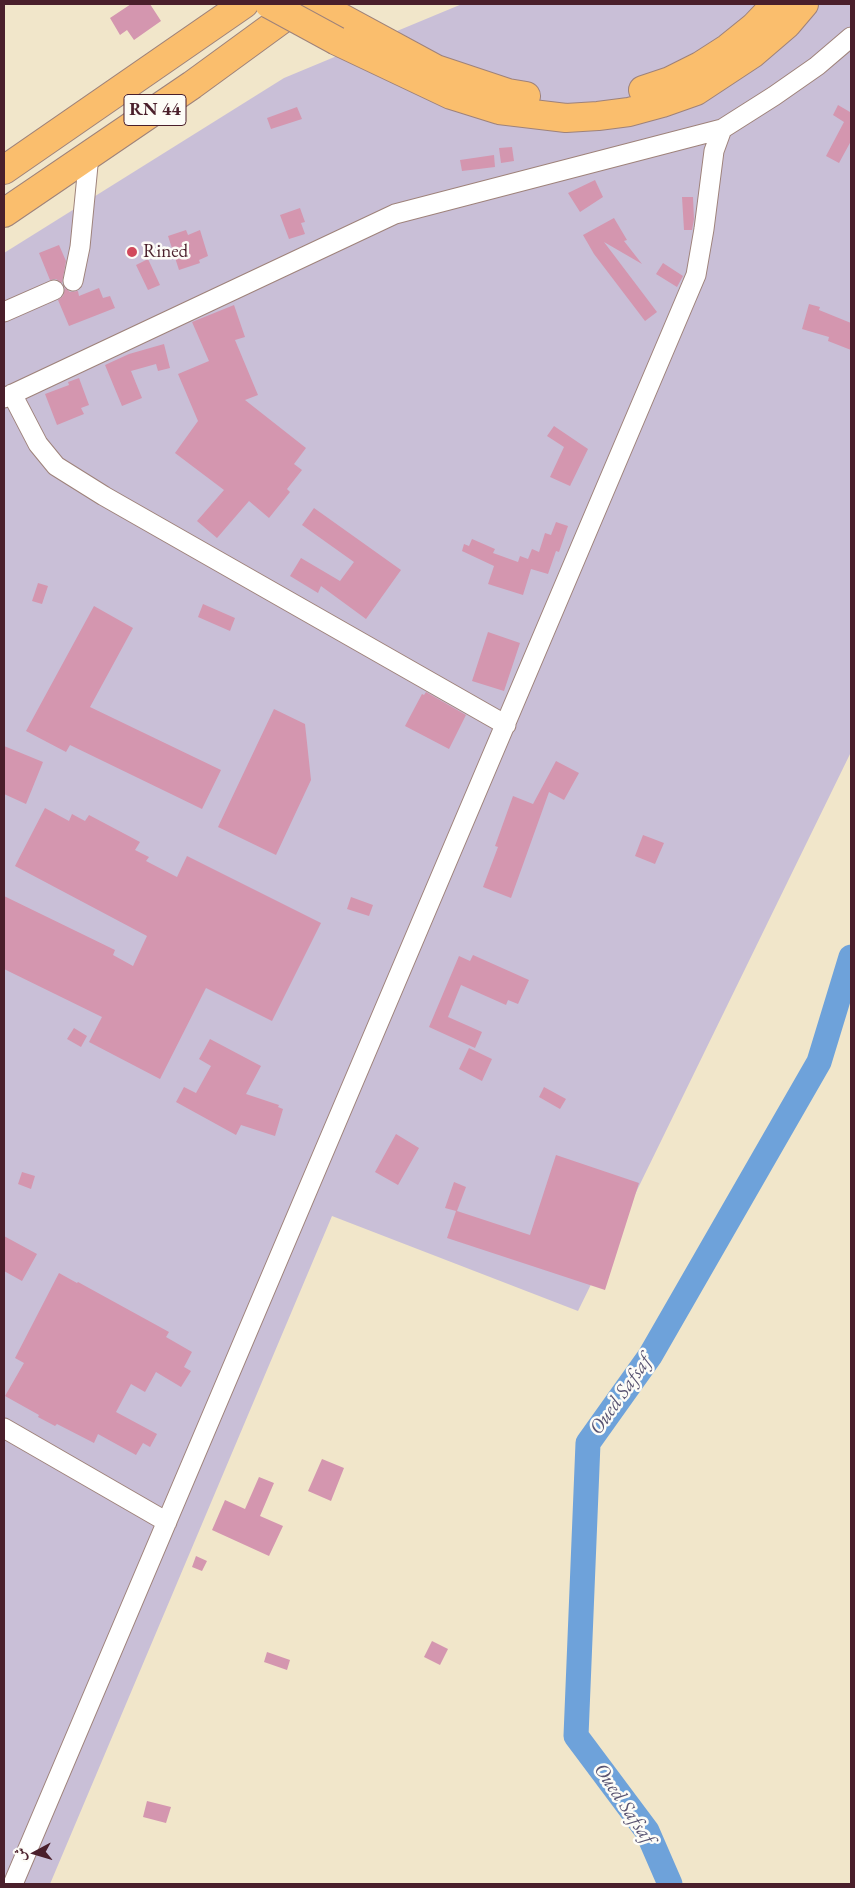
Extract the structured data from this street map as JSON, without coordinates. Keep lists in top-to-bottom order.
{
  "streets": {
    "highway": ["RN 44"]
  },
  "water": ["Oued Safsaf"],
  "places": ["Rined"],
  "north": "left"
}
